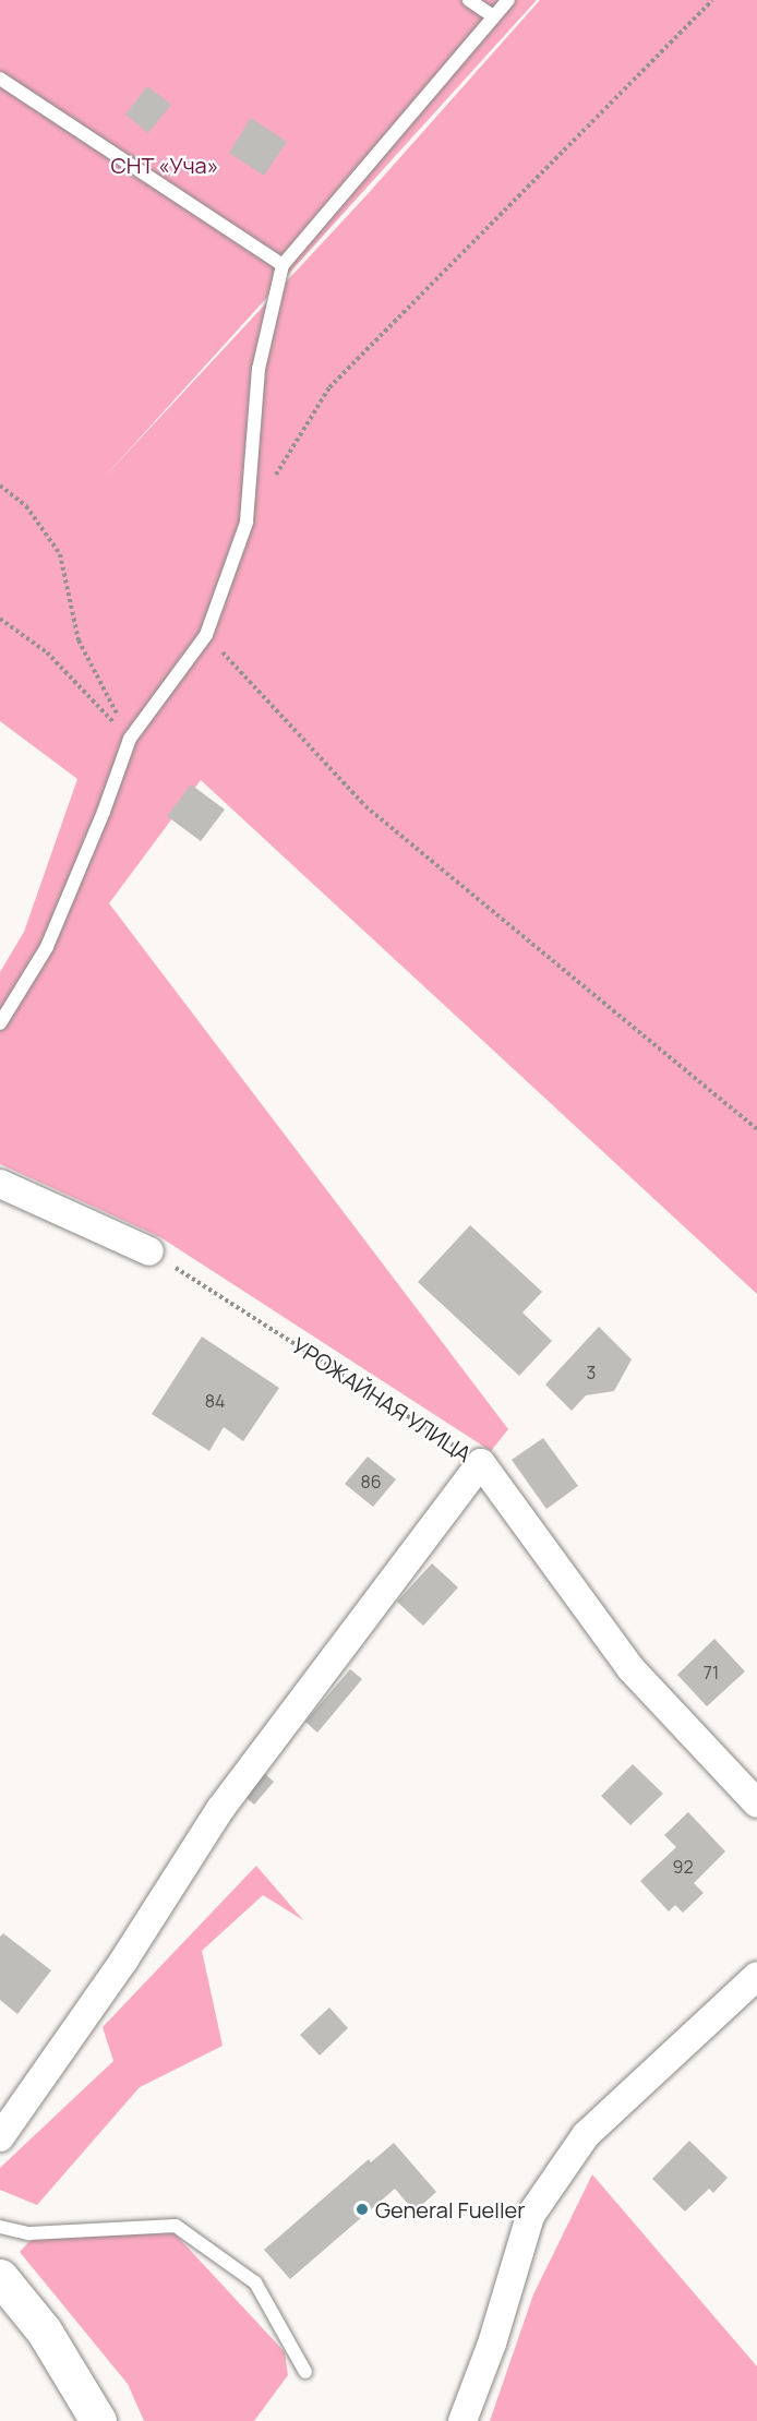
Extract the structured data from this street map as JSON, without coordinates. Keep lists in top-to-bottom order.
{
  "streets": {
    "street": ["УРОЖАЙНАЯ УЛИЦА"]
  },
  "parks": ["СНТ «Уча»"],
  "places": ["General Fueller"],
  "house_numbers": [
    "3",
    "84",
    "86",
    "71",
    "92"
  ]
}
